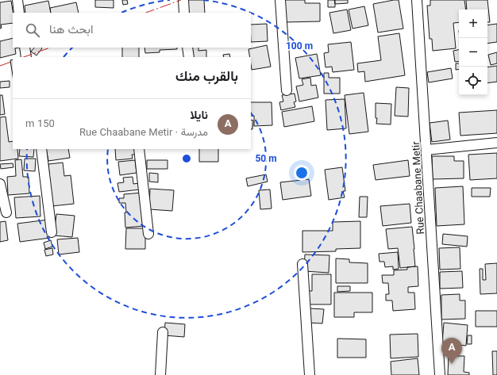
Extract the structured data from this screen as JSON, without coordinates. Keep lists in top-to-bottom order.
{
  "streets": {
    "street": ["Rue Chaabane Metir"]
  },
  "page": {
    "map_buttons": ["+", "−"],
    "search": "ابحث هنا",
    "heading": "بالقرب منك",
    "list": [
      {
        "mark": "A",
        "name": "نايلا",
        "note": "مدرسة · Rue Chaabane Metir",
        "value": "150 m"
      }
    ],
    "pins": "A"
  },
  "rings": ["100 m", "50 m"]
}
